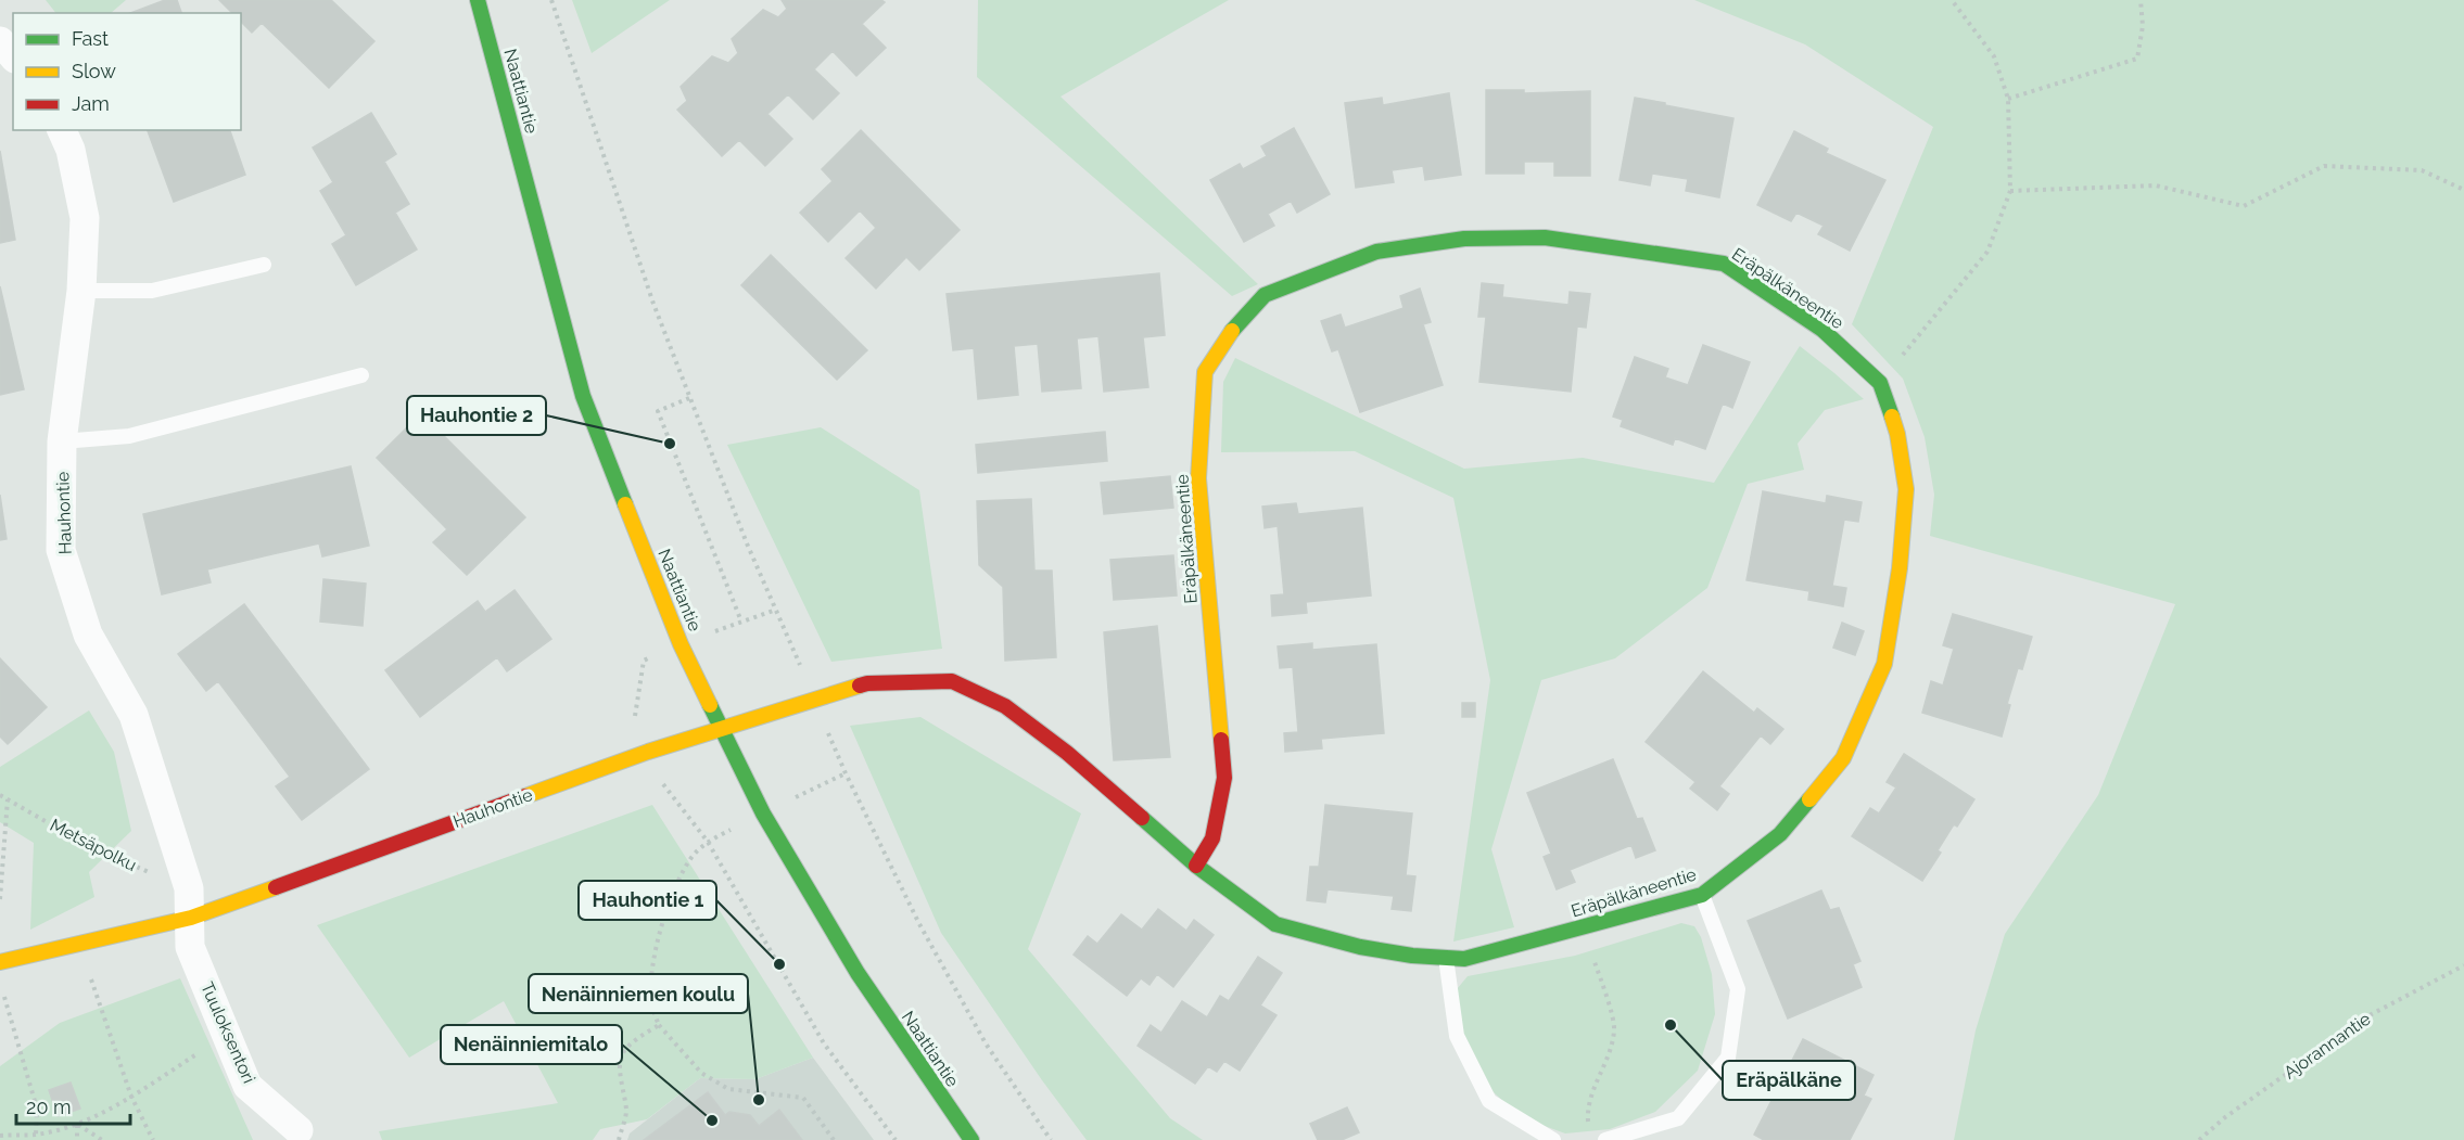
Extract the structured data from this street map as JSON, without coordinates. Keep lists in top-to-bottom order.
{
  "streets": {
    "street": [
      "Naattiantie",
      "Eräpälkäneentie",
      "Hauhontie",
      "Tuuloksentori"
    ],
    "path": ["Metsäpolku", "Ajorannantie"]
  },
  "crossings": [
    ["Naattiantie", "Eräpälkäneentie"],
    ["Naattiantie", "Hauhontie"],
    ["Eräpälkäneentie", "Hauhontie"],
    ["Hauhontie", "Metsäpolku"],
    ["Hauhontie", "Tuuloksentori"]
  ],
  "places": [
    "Hauhontie 2",
    "Hauhontie 1",
    "Eräpälkäne",
    "Nenäinniemen koulu",
    "Nenäinniemitalo"
  ],
  "legend": ["Fast", "Slow", "Jam"],
  "scale_bar": "20 m"
}
